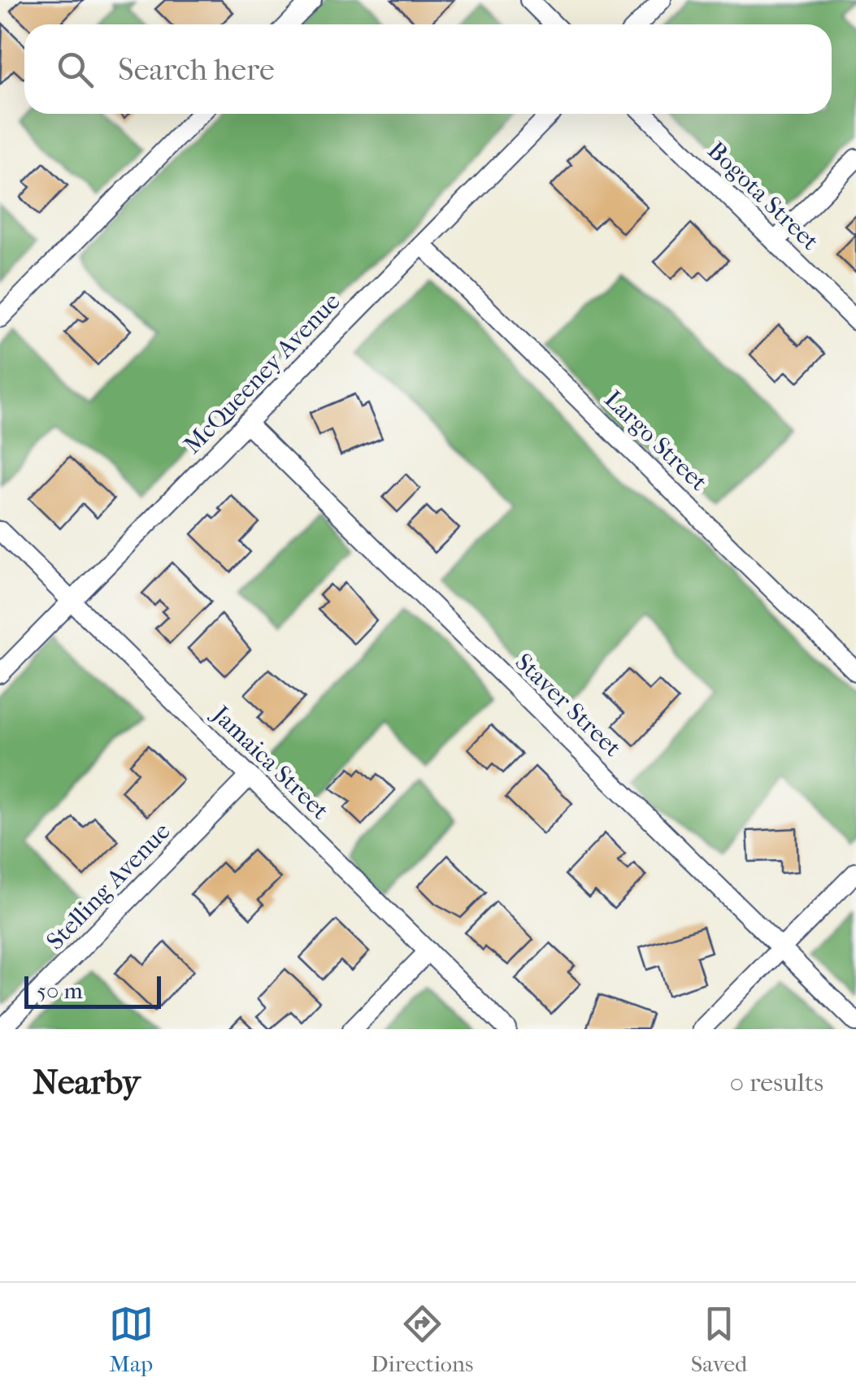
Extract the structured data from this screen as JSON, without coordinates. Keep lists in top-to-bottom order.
{
  "streets": {
    "street": [
      "Bogota Street",
      "McQueeney Avenue",
      "Largo Street",
      "Staver Street",
      "Jamaica Street",
      "Stelling Avenue"
    ]
  },
  "crossings": [
    ["McQueeney Avenue", "Largo Street"],
    ["McQueeney Avenue", "Staver Street"],
    ["McQueeney Avenue", "Jamaica Street"],
    ["Jamaica Street", "Stelling Avenue"]
  ],
  "scale_bar": "50 m",
  "page": {
    "search": "Search here",
    "scale": "50 m",
    "heading": ["Nearby", "0 results"],
    "nav": ["Map", "Directions", "Saved"]
  }
}
